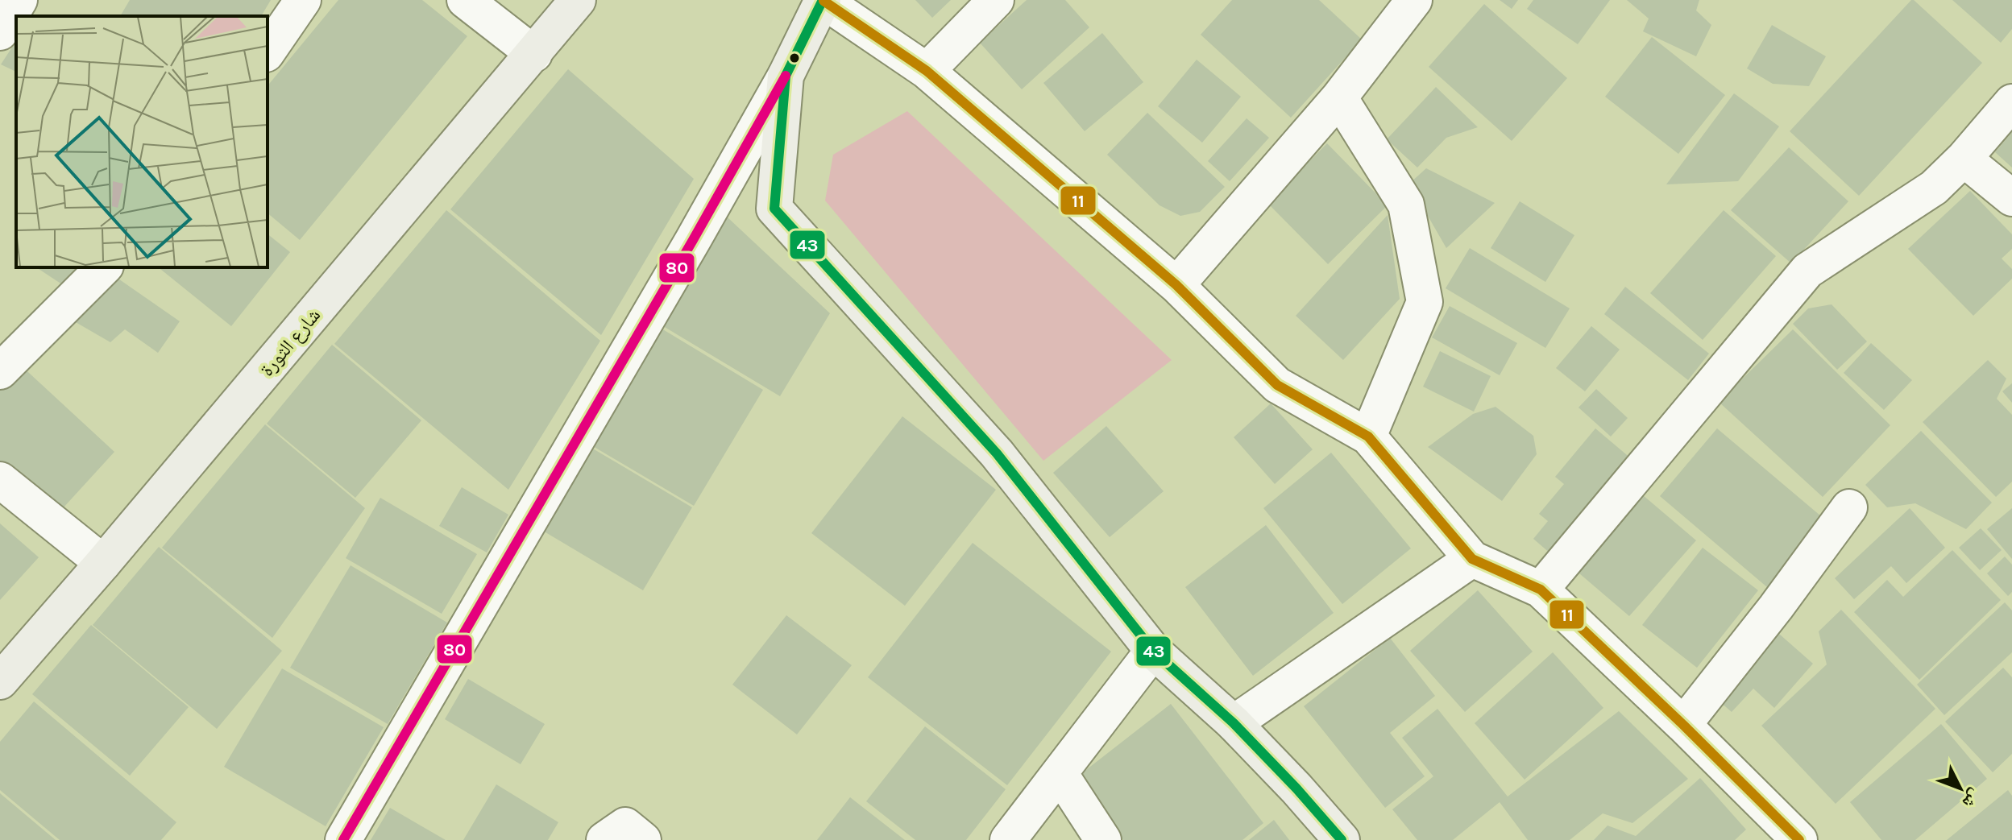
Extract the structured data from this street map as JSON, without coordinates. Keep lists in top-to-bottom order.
{
  "streets": {
    "street": ["شارع الثورة"]
  },
  "lines": ["transit line 43", "transit line 11", "transit line 80"],
  "north": "bottom right"
}
